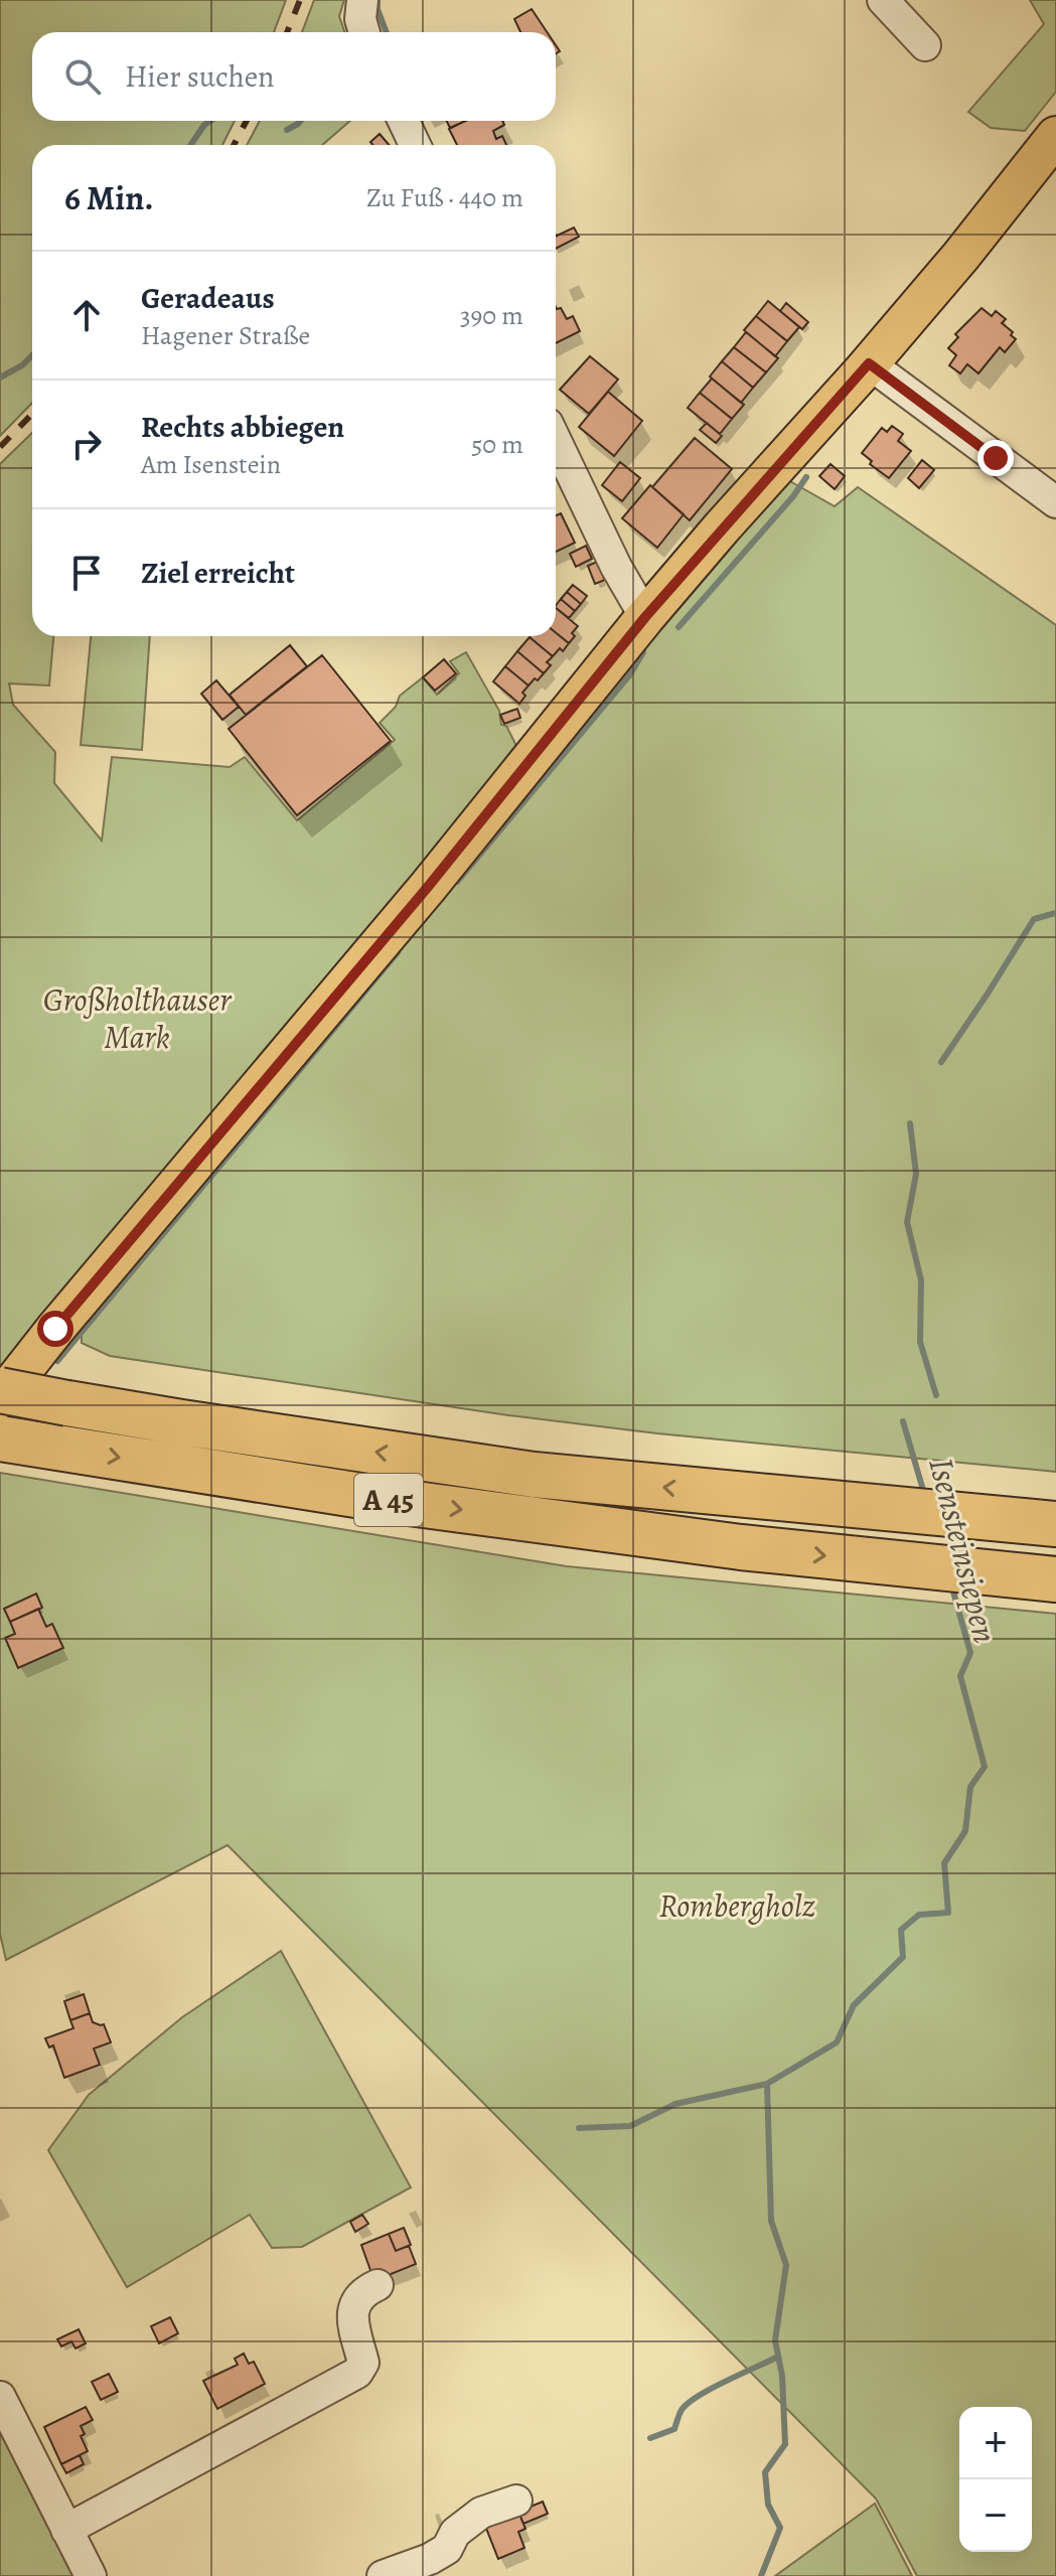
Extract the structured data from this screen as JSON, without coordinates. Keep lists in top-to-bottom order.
{
  "streets": {
    "highway": ["A 45"]
  },
  "water": ["Isensteinsiepen"],
  "parks": ["Großholthauser Mark", "Rombergholz"],
  "page": {
    "search": "Hier suchen",
    "heading": ["6 Min.", "Zu Fuß · 440 m"],
    "list": [
      ["Geradeaus", "Hagener Straße", "390 m"],
      ["Rechts abbiegen", "Am Isenstein", "50 m"],
      "Ziel erreicht"
    ],
    "map_buttons": ["+", "−"]
  }
}
